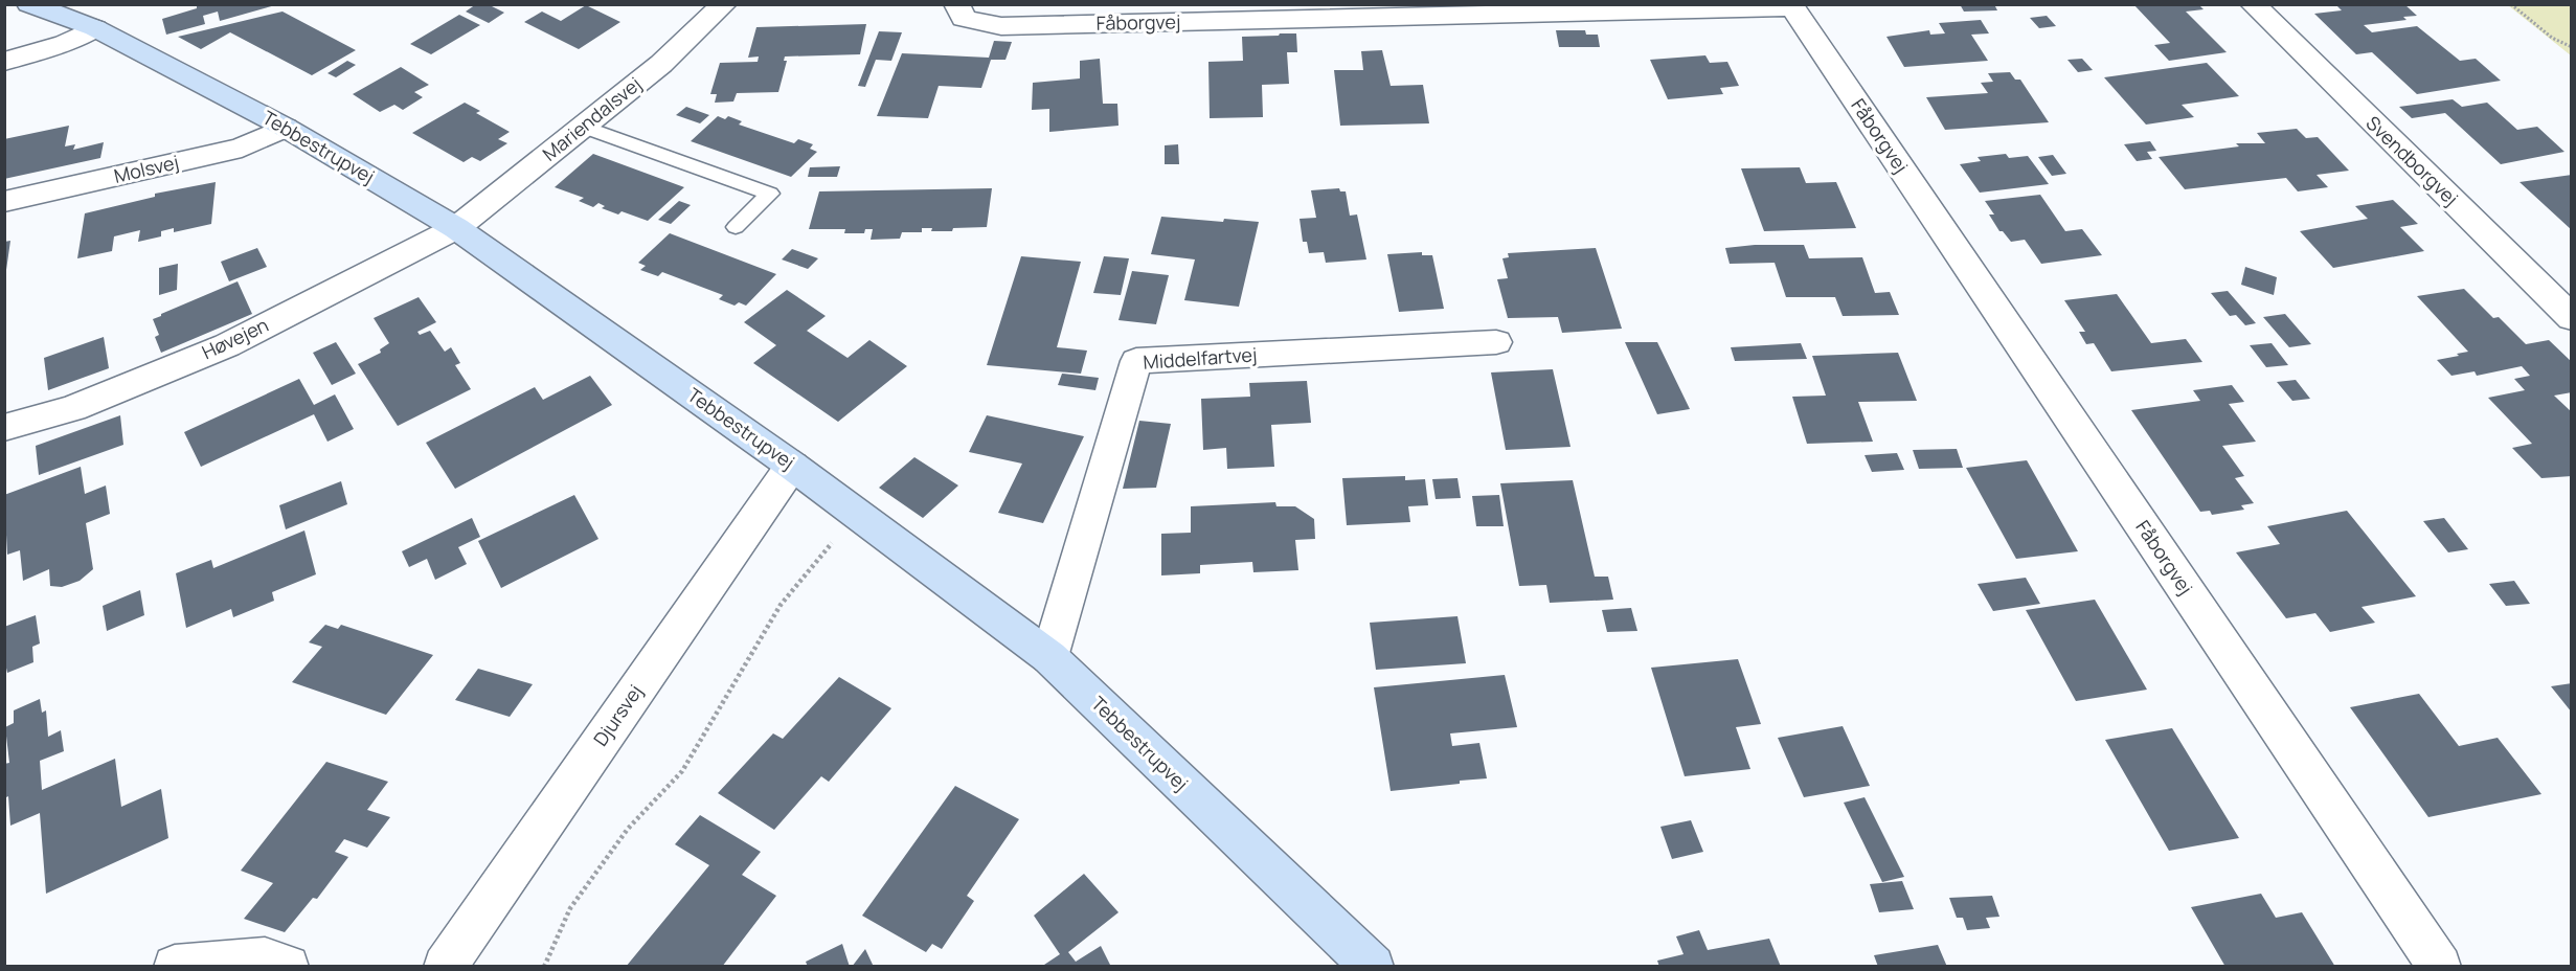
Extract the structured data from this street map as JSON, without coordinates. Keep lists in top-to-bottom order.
{
  "streets": {
    "street": [
      "Fåborgvej",
      "Mariendalsvej",
      "Tebbestrupvej",
      "Svendborgvej",
      "Molsvej",
      "Høvejen",
      "Middelfartvej",
      "Djursvej"
    ]
  },
  "crossings": [
    ["Mariendalsvej", "Tebbestrupvej"],
    ["Mariendalsvej", "Høvejen"],
    ["Tebbestrupvej", "Molsvej"],
    ["Tebbestrupvej", "Høvejen"],
    ["Tebbestrupvej", "Middelfartvej"],
    ["Tebbestrupvej", "Djursvej"]
  ]
}
